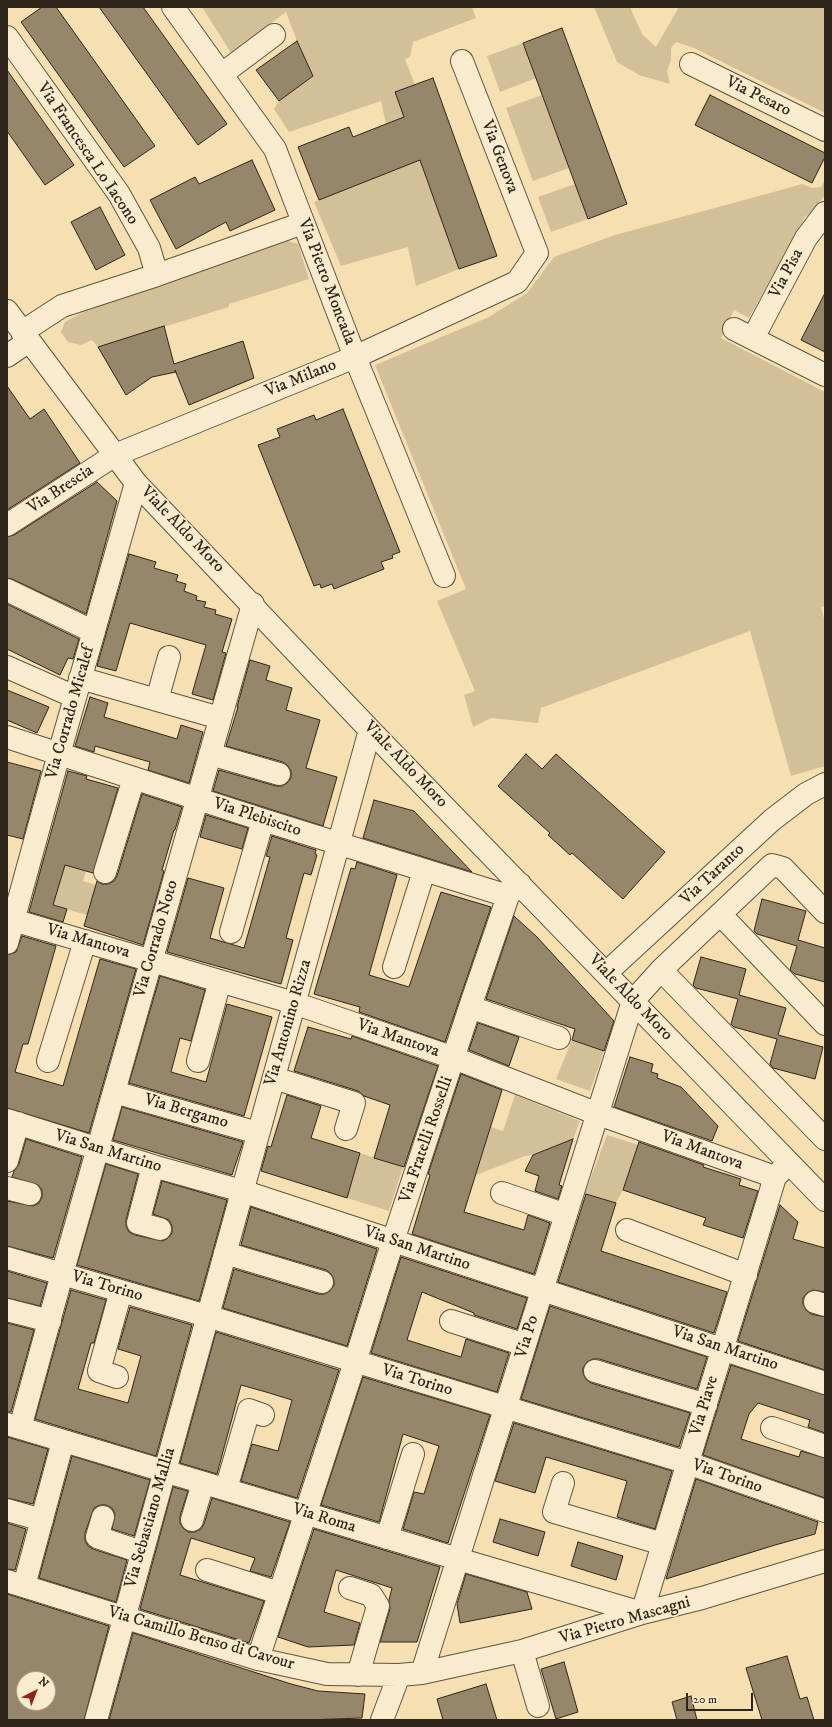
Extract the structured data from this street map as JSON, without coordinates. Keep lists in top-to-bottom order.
{
  "streets": {
    "street": [
      "Via Pesaro",
      "Via Francesca Lo Iacono",
      "Via Genova",
      "Via Pisa",
      "Via Pietro Moncada",
      "Via Milano",
      "Via Brescia",
      "Viale Aldo Moro",
      "Via Corrado Micalef",
      "Via Plebiscito",
      "Via Taranto",
      "Via Corrado Noto",
      "Via Mantova",
      "Via Antonino Rizza",
      "Via Bergamo",
      "Via Fratelli Rosselli",
      "Via San Martino",
      "Via Torino",
      "Via Po",
      "Via Piave",
      "Via Sebastiano Mallia",
      "Via Roma",
      "Via Pietro Mascagni",
      "Via Camillo Benso di Cavour"
    ]
  },
  "crossings": [
    ["Via Genova", "Via Milano"],
    ["Via Pietro Moncada", "Via Milano"],
    ["Via Milano", "Via Brescia"],
    ["Via Milano", "Viale Aldo Moro"],
    ["Via Brescia", "Viale Aldo Moro"],
    ["Viale Aldo Moro", "Via Corrado Micalef"],
    ["Viale Aldo Moro", "Via Plebiscito"],
    ["Viale Aldo Moro", "Via Taranto"],
    ["Viale Aldo Moro", "Via Corrado Noto"],
    ["Viale Aldo Moro", "Via Mantova"],
    ["Viale Aldo Moro", "Via Antonino Rizza"],
    ["Viale Aldo Moro", "Via Fratelli Rosselli"],
    ["Viale Aldo Moro", "Via Po"],
    ["Viale Aldo Moro", "Via Piave"],
    ["Via Corrado Micalef", "Via Plebiscito"],
    ["Via Corrado Micalef", "Via Mantova"],
    ["Via Plebiscito", "Via Corrado Noto"],
    ["Via Plebiscito", "Via Antonino Rizza"],
    ["Via Plebiscito", "Via Fratelli Rosselli"],
    ["Via Corrado Noto", "Via Mantova"],
    ["Via Corrado Noto", "Via Bergamo"],
    ["Via Corrado Noto", "Via San Martino"],
    ["Via Corrado Noto", "Via Torino"],
    ["Via Corrado Noto", "Via Roma"],
    ["Via Mantova", "Via Antonino Rizza"],
    ["Via Mantova", "Via Fratelli Rosselli"],
    ["Via Mantova", "Via Po"],
    ["Via Mantova", "Via Piave"],
    ["Via Antonino Rizza", "Via Bergamo"],
    ["Via Antonino Rizza", "Via San Martino"],
    ["Via Antonino Rizza", "Via Torino"],
    ["Via Antonino Rizza", "Via Sebastiano Mallia"],
    ["Via Fratelli Rosselli", "Via San Martino"],
    ["Via Fratelli Rosselli", "Via Torino"],
    ["Via Fratelli Rosselli", "Via Roma"],
    ["Via Fratelli Rosselli", "Via Camillo Benso di Cavour"],
    ["Via San Martino", "Via Po"],
    ["Via San Martino", "Via Piave"],
    ["Via Torino", "Via Po"],
    ["Via Torino", "Via Piave"],
    ["Via Torino", "Via Sebastiano Mallia"],
    ["Via Po", "Via Roma"],
    ["Via Po", "Via Pietro Mascagni"],
    ["Via Piave", "Via Roma"],
    ["Via Piave", "Via Pietro Mascagni"],
    ["Via Sebastiano Mallia", "Via Roma"],
    ["Via Sebastiano Mallia", "Via Camillo Benso di Cavour"],
    ["Via Roma", "Via Pietro Mascagni"],
    ["Via Pietro Mascagni", "Via Camillo Benso di Cavour"]
  ],
  "scale_bar": "20 m",
  "north": "top right"
}
